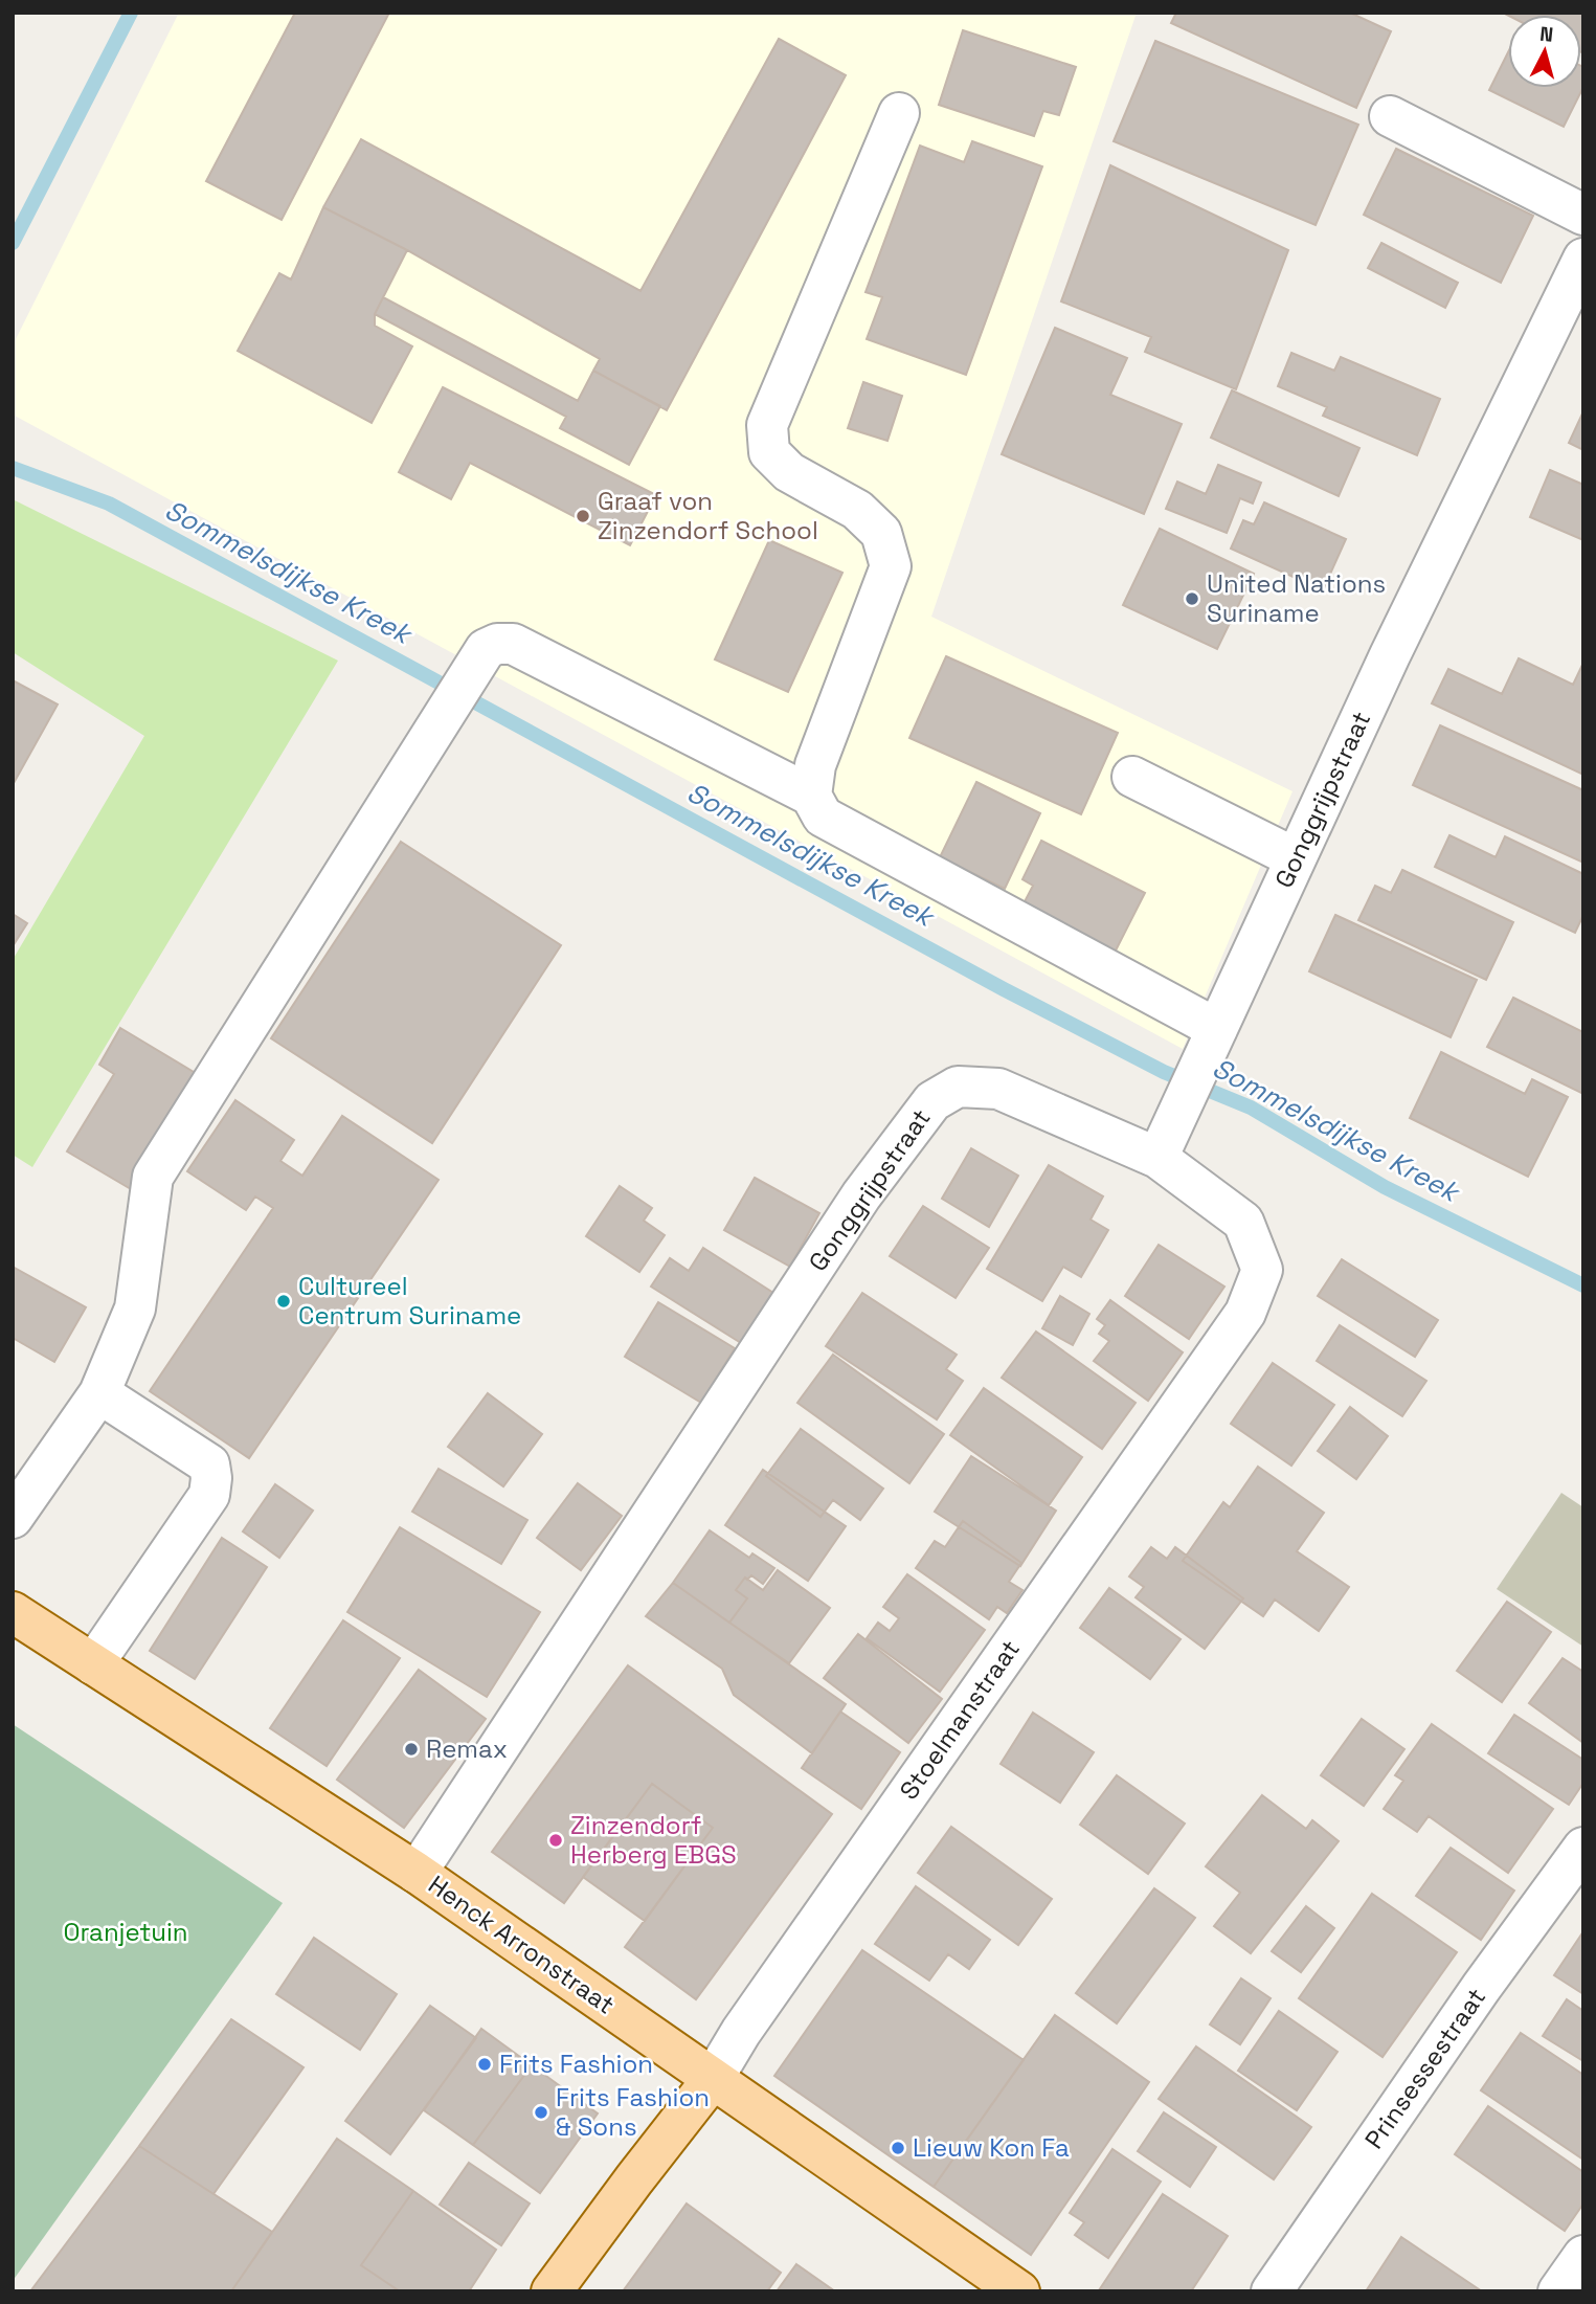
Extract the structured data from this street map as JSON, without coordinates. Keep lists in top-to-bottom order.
{
  "streets": {
    "main road": ["Stoelmanstraat", "Henck Arronstraat"],
    "street": ["Gonggrijpstraat", "Prinsessestraat"]
  },
  "crossings": [
    ["Gonggrijpstraat", "Stoelmanstraat"],
    ["Gonggrijpstraat", "Henck Arronstraat"],
    ["Stoelmanstraat", "Henck Arronstraat"]
  ],
  "water": ["Sommelsdijkse Kreek"],
  "parks": ["Oranjetuin"],
  "places": [
    "Graaf von Zinzendorf School",
    "United Nations Suriname",
    "Cultureel Centrum Suriname",
    "Remax",
    "Zinzendorf Herberg EBGS",
    "Frits Fashion",
    "Frits Fashion & Sons",
    "Lieuw Kon Fa"
  ],
  "north": "top"
}
